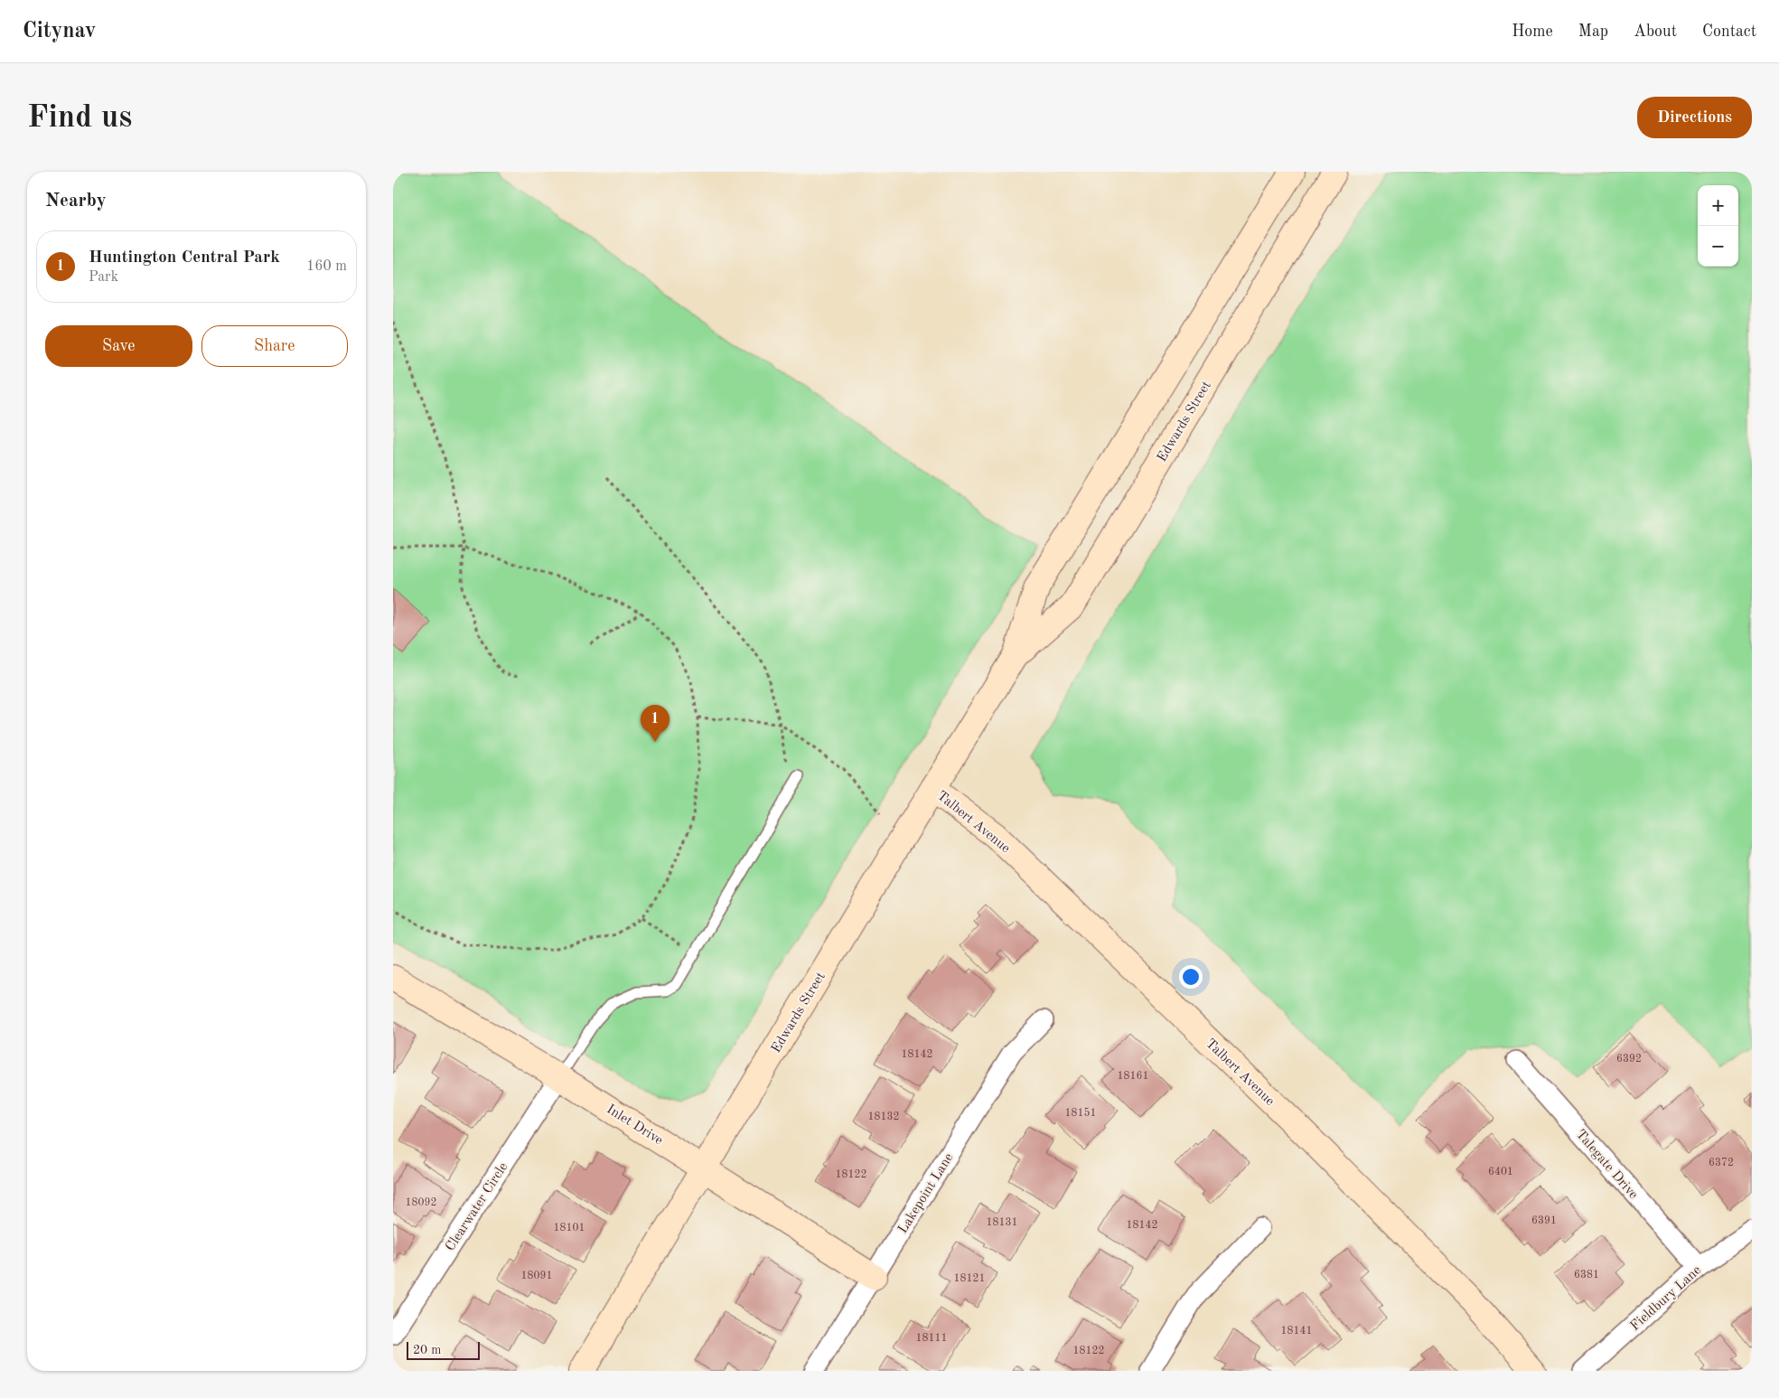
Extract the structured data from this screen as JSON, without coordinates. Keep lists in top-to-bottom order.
{
  "streets": {
    "main road": ["Edwards Street", "Talbert Avenue", "Inlet Drive"],
    "street": [
      "Talegate Drive",
      "Lakepoint Lane",
      "Clearwater Circle",
      "Fieldbury Lane"
    ]
  },
  "crossings": [
    ["Edwards Street", "Talbert Avenue"],
    ["Edwards Street", "Inlet Drive"],
    ["Inlet Drive", "Lakepoint Lane"],
    ["Inlet Drive", "Clearwater Circle"],
    ["Talegate Drive", "Fieldbury Lane"]
  ],
  "house_numbers": [
    "18142",
    "6392",
    "18161",
    "18151",
    "18132",
    "6372",
    "6401",
    "18122",
    "18092",
    "6391",
    "18131",
    "18142",
    "18101",
    "6381",
    "18091",
    "18121",
    "18141",
    "18111",
    "18122"
  ],
  "scale_bar": "20 m",
  "page": {
    "header": "Citynav",
    "nav": [
      "Home",
      "Map",
      "About",
      "Contact"
    ],
    "buttons": [
      "Directions",
      ["Save", "Share"]
    ],
    "title": "Find us",
    "heading": "Nearby",
    "map_buttons": ["+", "−"],
    "list": [
      {
        "mark": "1",
        "name": "Huntington Central Park",
        "note": "Park",
        "value": "160 m"
      }
    ],
    "pins": "1",
    "scale": "20 m"
  }
}
